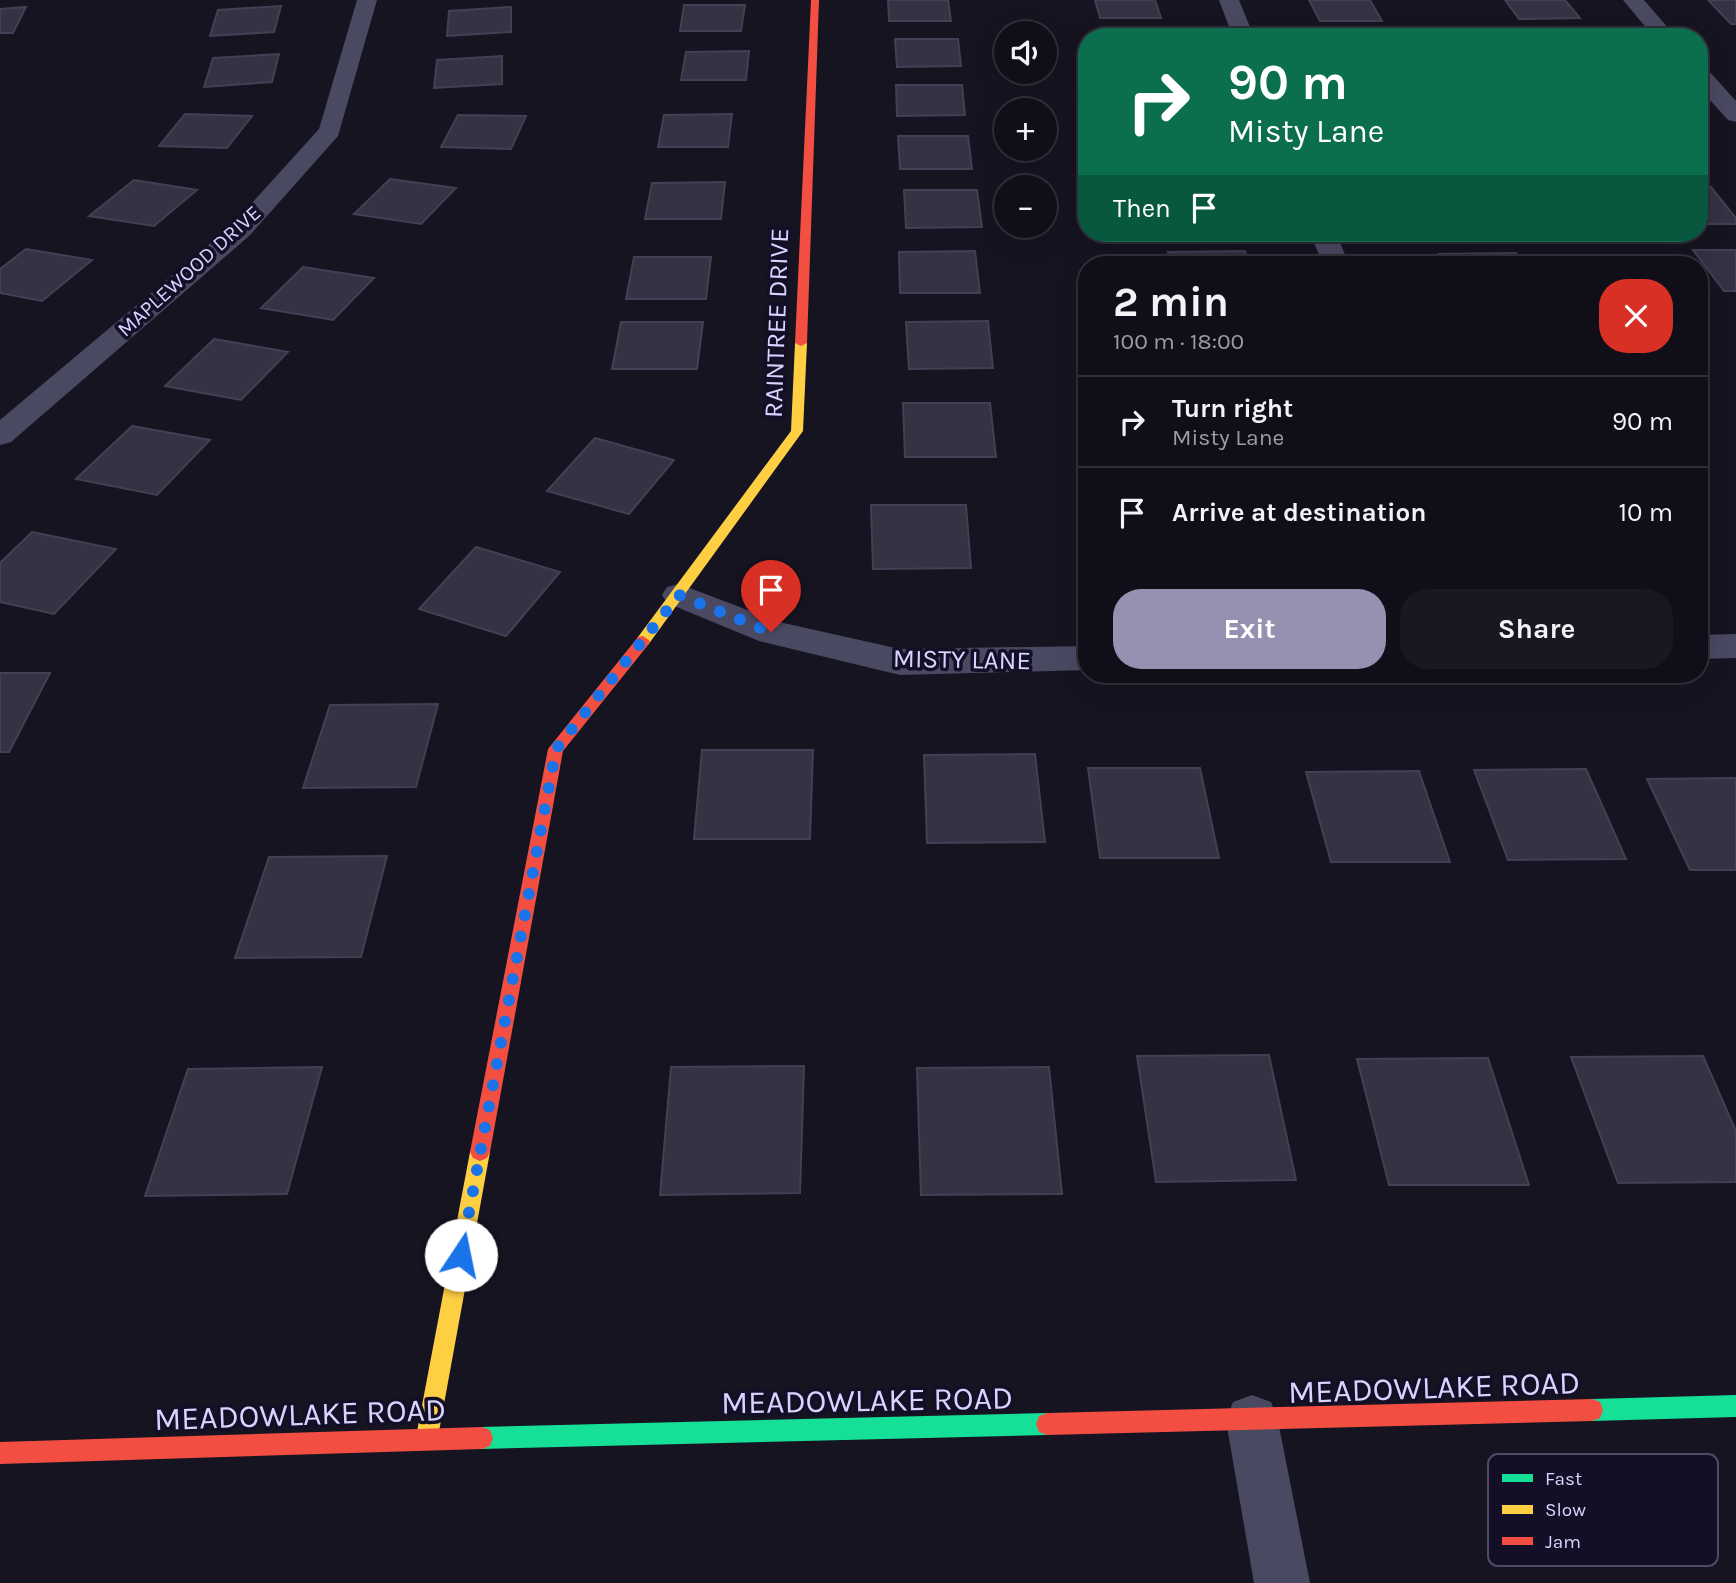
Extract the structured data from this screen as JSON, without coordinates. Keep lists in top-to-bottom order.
{
  "streets": {
    "street": [
      "MAPLEWOOD DRIVE",
      "RAINTREE DRIVE",
      "MISTY LANE",
      "MEADOWLAKE ROAD"
    ]
  },
  "crossings": [
    ["RAINTREE DRIVE", "MISTY LANE"],
    ["RAINTREE DRIVE", "MEADOWLAKE ROAD"]
  ],
  "legend": ["Fast", "Slow", "Jam"],
  "page": {
    "map_buttons": ["+", "−"],
    "turn": ["90 m", "Misty Lane"],
    "then": "Then",
    "heading": ["2 min", "100 m · 18:00"],
    "list": [
      {
        "name": "Turn right",
        "note": "Misty Lane",
        "value": "90 m"
      },
      {
        "name": "Arrive at destination",
        "value": "10 m"
      }
    ],
    "buttons": ["Exit", "Share"]
  }
}
